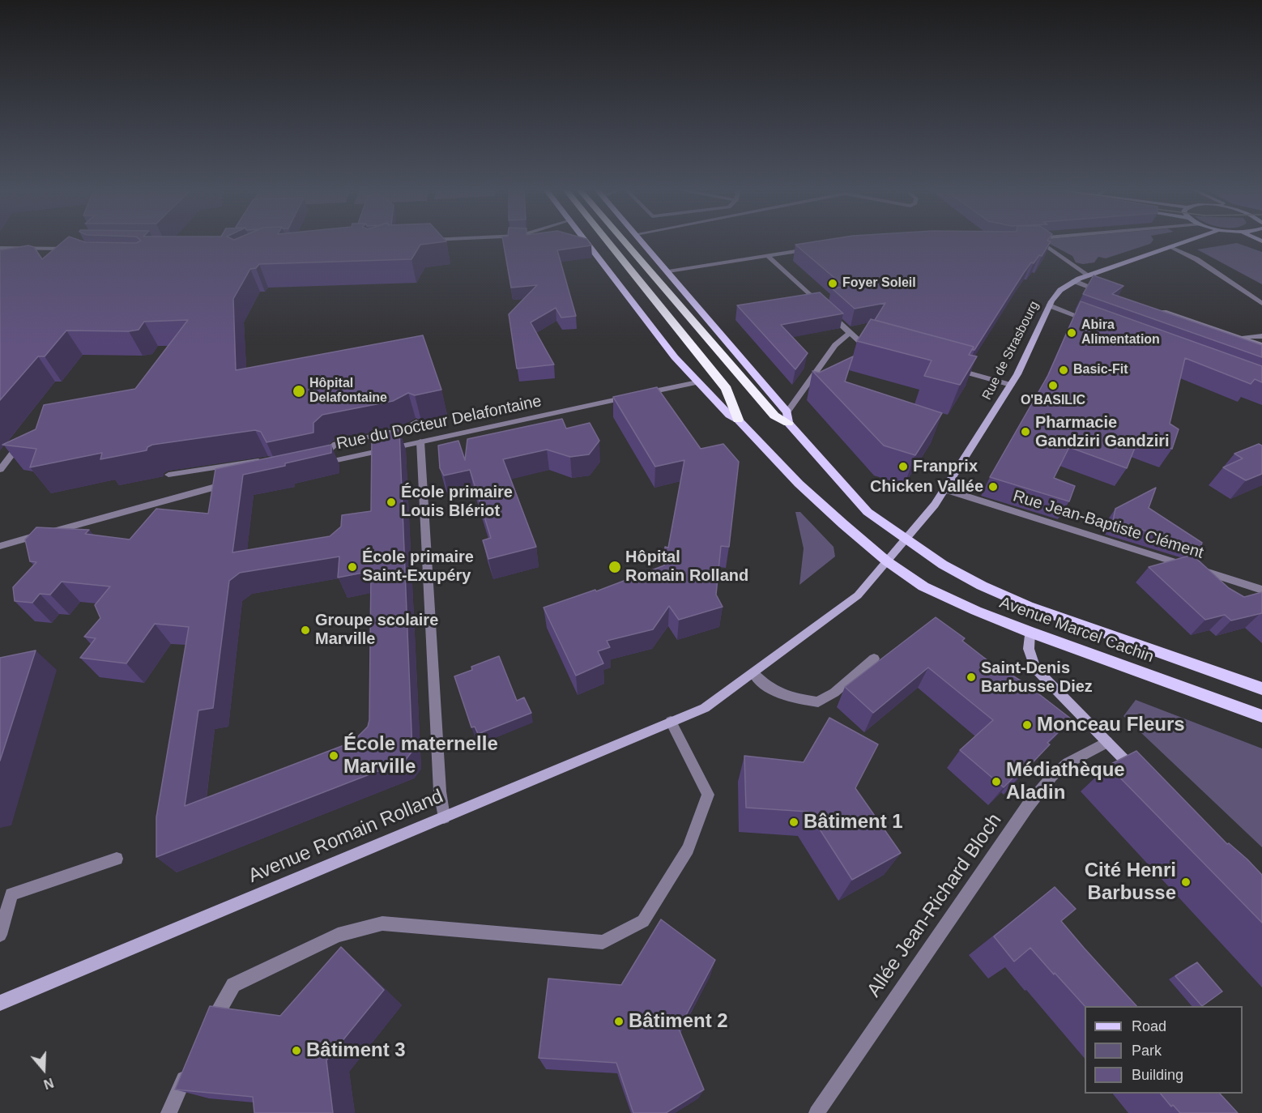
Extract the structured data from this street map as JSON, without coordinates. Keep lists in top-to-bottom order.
{
  "streets": {
    "main road": ["Avenue Marcel Cachin"],
    "street": [
      "Rue de Strasbourg",
      "Rue du Docteur Delafontaine",
      "Rue Jean-Baptiste Clément",
      "Avenue Romain Rolland",
      "Allée Jean-Richard Bloch"
    ]
  },
  "crossings": [
    ["Rue de Strasbourg", "Rue Jean-Baptiste Clément"],
    ["Rue de Strasbourg", "Avenue Marcel Cachin"],
    ["Rue de Strasbourg", "Avenue Romain Rolland"],
    ["Rue du Docteur Delafontaine", "Avenue Marcel Cachin"],
    ["Avenue Marcel Cachin", "Avenue Romain Rolland"]
  ],
  "places": [
    "Foyer Soleil",
    "Abira Alimentation",
    "Basic-Fit",
    "O'BASILIC",
    "Hôpital Delafontaine",
    "Pharmacie Gandziri Gandziri",
    "Franprix",
    "Chicken Vallée",
    "École primaire Louis Blériot",
    "École primaire Saint-Exupéry",
    "Hôpital Romain Rolland",
    "Groupe scolaire Marville",
    "Saint-Denis Barbusse Diez",
    "Monceau Fleurs",
    "École maternelle Marville",
    "Médiathèque Aladin",
    "Bâtiment 1",
    "Cité Henri Barbusse",
    "Bâtiment 2",
    "Bâtiment 3"
  ],
  "legend": ["Road", "Park", "Building"],
  "north": "bottom"
}
